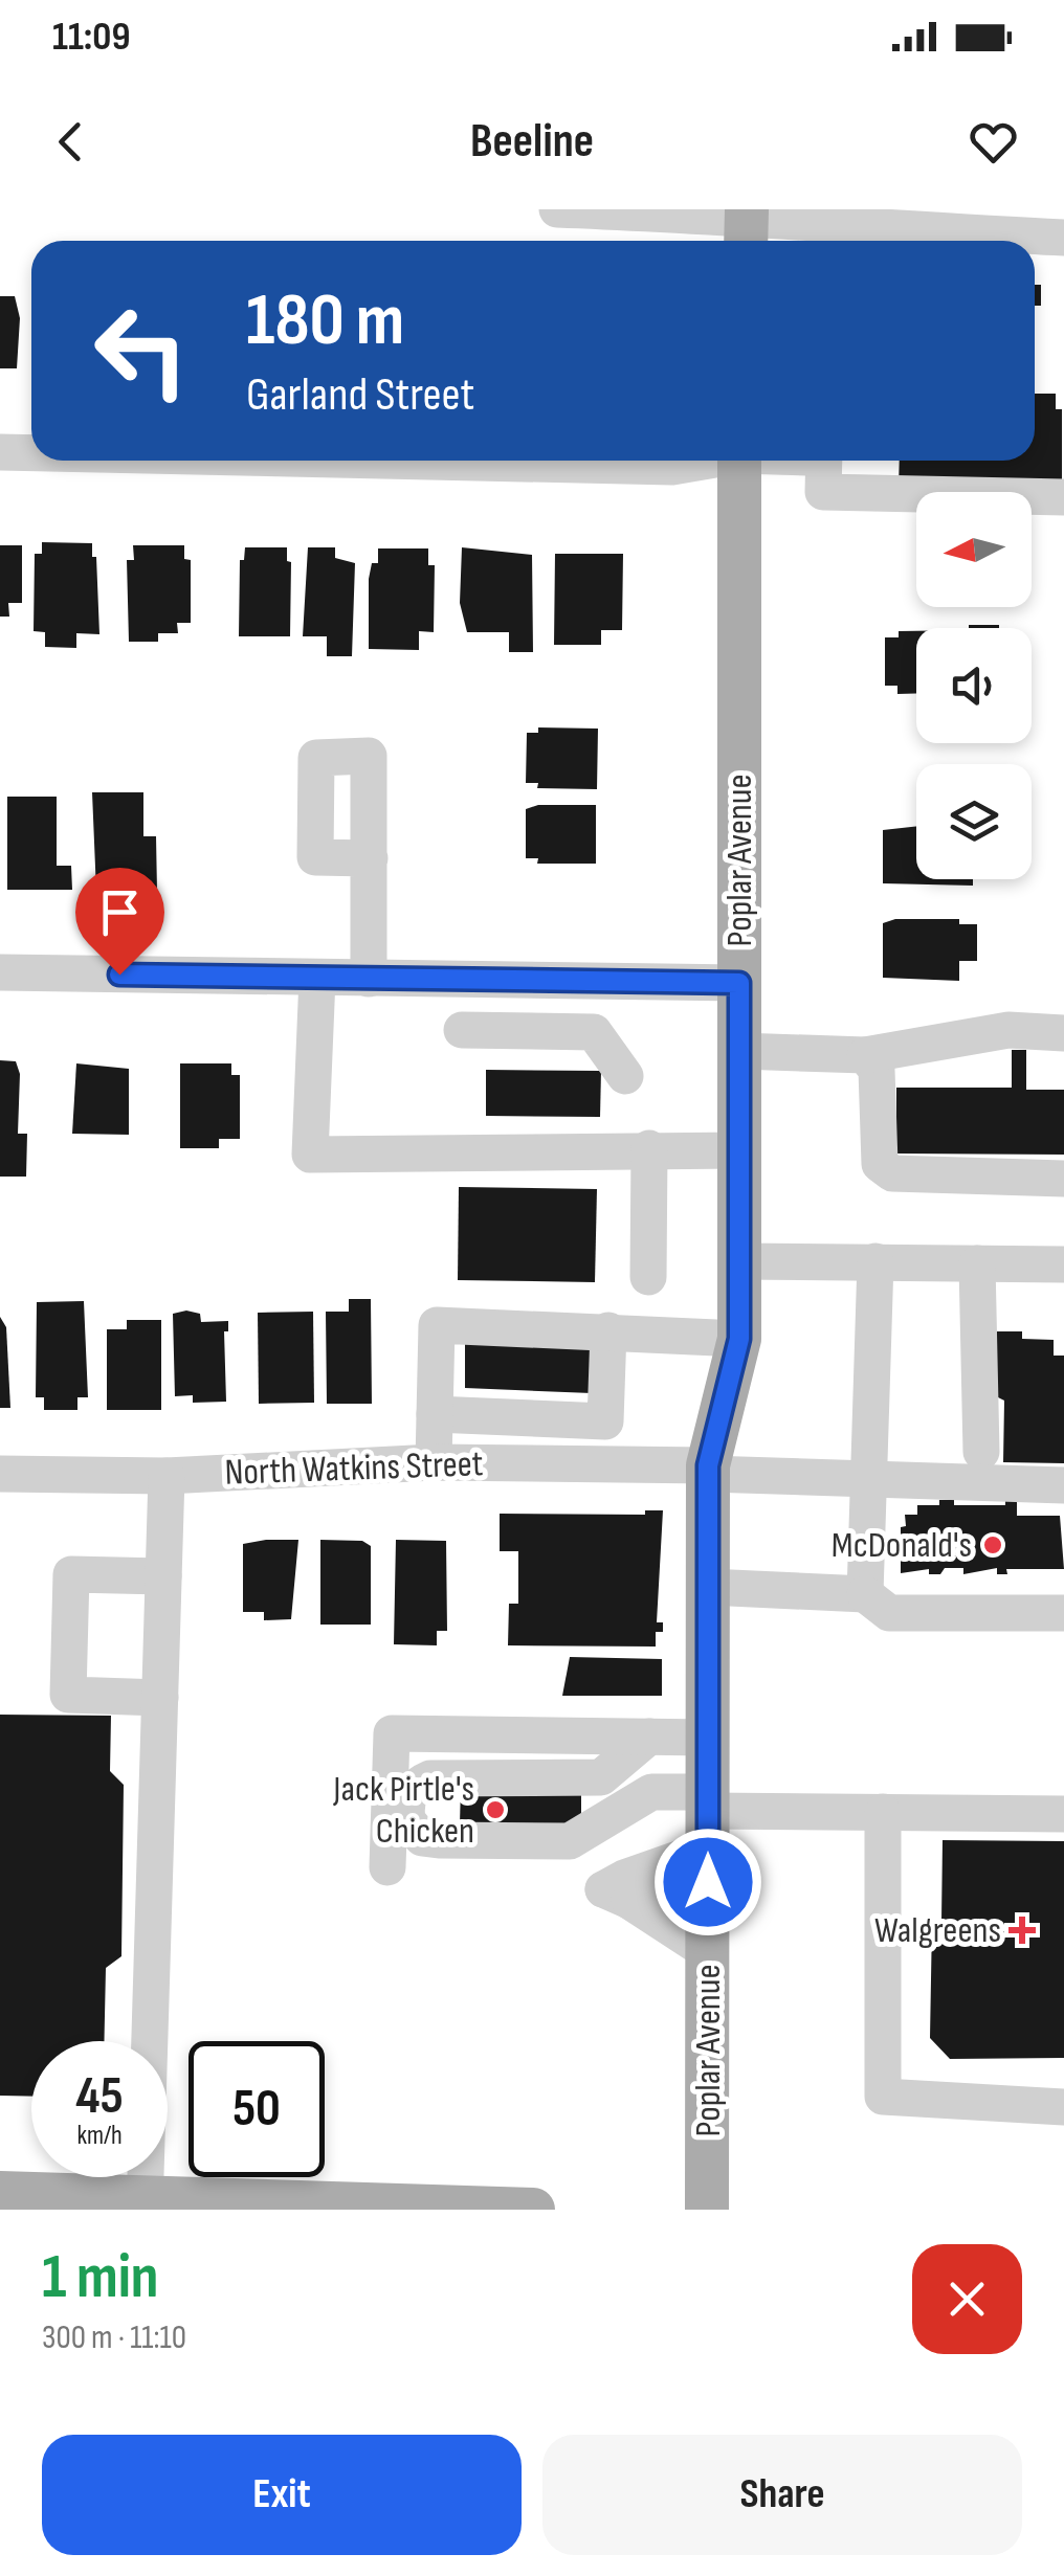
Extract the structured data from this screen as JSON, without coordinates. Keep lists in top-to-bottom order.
{
  "streets": {
    "main road": ["Poplar Avenue"],
    "street": ["North Watkins Street"]
  },
  "crossings": [
    ["Poplar Avenue", "North Watkins Street"]
  ],
  "places": {
    "other": ["McDonald's", "Jack Pirtle's Chicken"],
    "health": ["Walgreens"]
  },
  "north": "left",
  "page": {
    "status": "11:09",
    "header": "Beeline",
    "turn": ["180 m", "Garland Street"],
    "speed": "45 km/h",
    "limit": "50",
    "heading": ["1 min", "300 m · 11:10"],
    "buttons": ["Exit", "Share"]
  }
}
